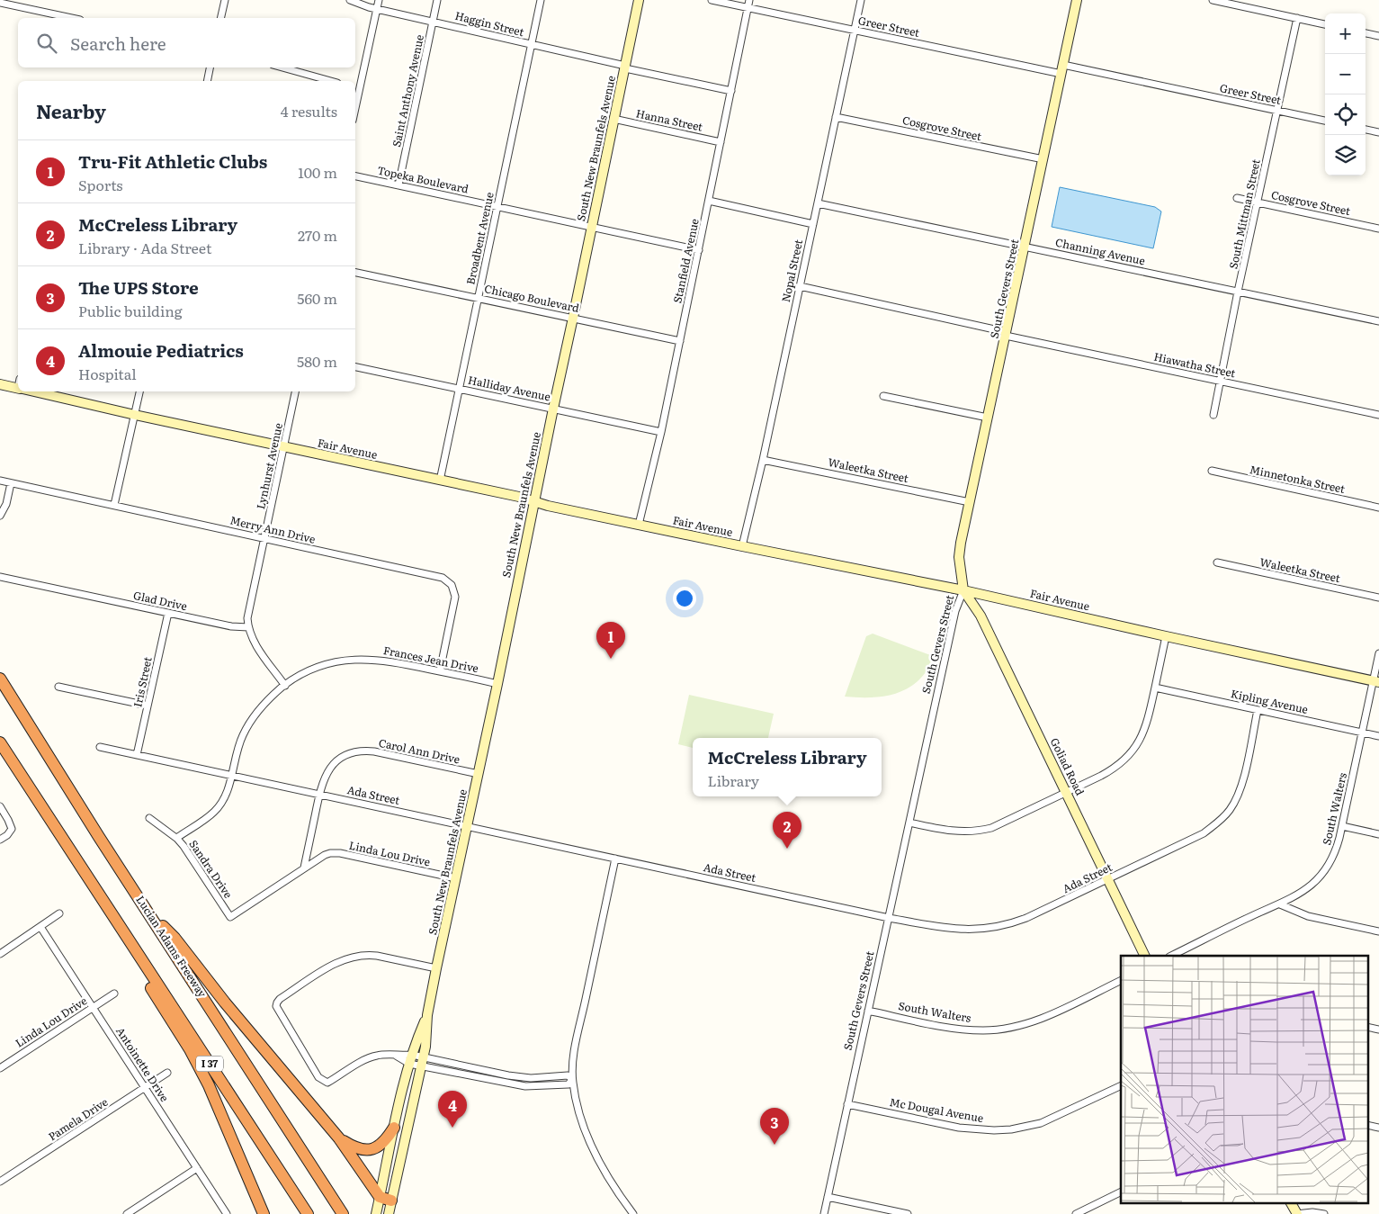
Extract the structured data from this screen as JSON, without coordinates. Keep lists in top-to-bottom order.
{
  "streets": {
    "highway": ["Lucian Adams Freeway", "I 37"],
    "main road": [
      "South New Braunfels Avenue",
      "South Gevers Street",
      "Fair Avenue",
      "Goliad Road"
    ],
    "street": [
      "Haggin Street",
      "Greer Street",
      "Saint Anthony Avenue",
      "Hanna Street",
      "Cosgrove Street",
      "Topeka Boulevard",
      "South Mittman Street",
      "Broadbent Avenue",
      "Channing Avenue",
      "Stanfield Avenue",
      "Nopal Street",
      "Chicago Boulevard",
      "Hiawatha Street",
      "Halliday Avenue",
      "Lynhurst Avenue",
      "Waleetka Street",
      "Minnetonka Street",
      "Merry Ann Drive",
      "Glad Drive",
      "Frances Jean Drive",
      "Iris Street",
      "Kipling Avenue",
      "Carol Ann Drive",
      "Ada Street",
      "South Walters",
      "Linda Lou Drive",
      "Sandra Drive",
      "Antoinette Drive",
      "Mc Dougal Avenue",
      "Pamela Drive"
    ]
  },
  "crossings": [
    ["Haggin Street", "Saint Anthony Avenue"],
    ["Haggin Street", "South New Braunfels Avenue"],
    ["Haggin Street", "Broadbent Avenue"],
    ["Haggin Street", "Stanfield Avenue"],
    ["Greer Street", "South Mittman Street"],
    ["Greer Street", "Stanfield Avenue"],
    ["Greer Street", "Nopal Street"],
    ["Greer Street", "South Gevers Street"],
    ["Saint Anthony Avenue", "Topeka Boulevard"],
    ["Hanna Street", "South New Braunfels Avenue"],
    ["Hanna Street", "Stanfield Avenue"],
    ["Cosgrove Street", "South Mittman Street"],
    ["Cosgrove Street", "Nopal Street"],
    ["Cosgrove Street", "South Gevers Street"],
    ["South New Braunfels Avenue", "Topeka Boulevard"],
    ["South New Braunfels Avenue", "Chicago Boulevard"],
    ["South New Braunfels Avenue", "Halliday Avenue"],
    ["South New Braunfels Avenue", "Fair Avenue"],
    ["South New Braunfels Avenue", "Frances Jean Drive"],
    ["South New Braunfels Avenue", "Carol Ann Drive"],
    ["South New Braunfels Avenue", "Ada Street"],
    ["South New Braunfels Avenue", "Linda Lou Drive"],
    ["Topeka Boulevard", "Broadbent Avenue"],
    ["Topeka Boulevard", "Stanfield Avenue"],
    ["South Mittman Street", "Channing Avenue"],
    ["South Mittman Street", "Hiawatha Street"],
    ["Broadbent Avenue", "Chicago Boulevard"],
    ["Broadbent Avenue", "Halliday Avenue"],
    ["Broadbent Avenue", "Fair Avenue"],
    ["Channing Avenue", "Nopal Street"],
    ["Channing Avenue", "South Gevers Street"],
    ["Stanfield Avenue", "Chicago Boulevard"],
    ["Stanfield Avenue", "Halliday Avenue"],
    ["Stanfield Avenue", "Fair Avenue"],
    ["Nopal Street", "Hiawatha Street"],
    ["Nopal Street", "Fair Avenue"],
    ["Nopal Street", "Waleetka Street"],
    ["South Gevers Street", "Hiawatha Street"],
    ["South Gevers Street", "Fair Avenue"],
    ["South Gevers Street", "Waleetka Street"],
    ["South Gevers Street", "Goliad Road"],
    ["South Gevers Street", "Ada Street"],
    ["South Gevers Street", "South Walters"],
    ["South Gevers Street", "Mc Dougal Avenue"],
    ["Fair Avenue", "Lynhurst Avenue"],
    ["Fair Avenue", "Goliad Road"],
    ["Fair Avenue", "South Walters"],
    ["Lynhurst Avenue", "Merry Ann Drive"],
    ["Lynhurst Avenue", "Glad Drive"],
    ["Merry Ann Drive", "Frances Jean Drive"],
    ["Glad Drive", "Iris Street"],
    ["Frances Jean Drive", "Ada Street"],
    ["Frances Jean Drive", "Sandra Drive"],
    ["Iris Street", "Ada Street"],
    ["Kipling Avenue", "Ada Street"],
    ["Kipling Avenue", "South Walters"],
    ["Carol Ann Drive", "Ada Street"],
    ["Carol Ann Drive", "Linda Lou Drive"],
    ["Goliad Road", "Ada Street"],
    ["Linda Lou Drive", "Sandra Drive"],
    ["Linda Lou Drive", "Antoinette Drive"],
    ["Antoinette Drive", "Pamela Drive"]
  ],
  "page": {
    "map_buttons": ["+", "−"],
    "search": "Search here",
    "heading": ["Nearby", "4 results"],
    "list": [
      {
        "mark": "1",
        "name": "Tru-Fit Athletic Clubs",
        "note": "Sports",
        "value": "100 m"
      },
      {
        "mark": "2",
        "name": "McCreless Library",
        "note": "Library · Ada Street",
        "value": "270 m"
      },
      {
        "mark": "3",
        "name": "The UPS Store",
        "note": "Public building",
        "value": "560 m"
      },
      {
        "mark": "4",
        "name": "Almouie Pediatrics",
        "note": "Hospital",
        "value": "580 m"
      }
    ],
    "pins": [
      "1",
      "2",
      "4",
      "3"
    ],
    "popup": ["McCreless Library", "Library"]
  }
}
